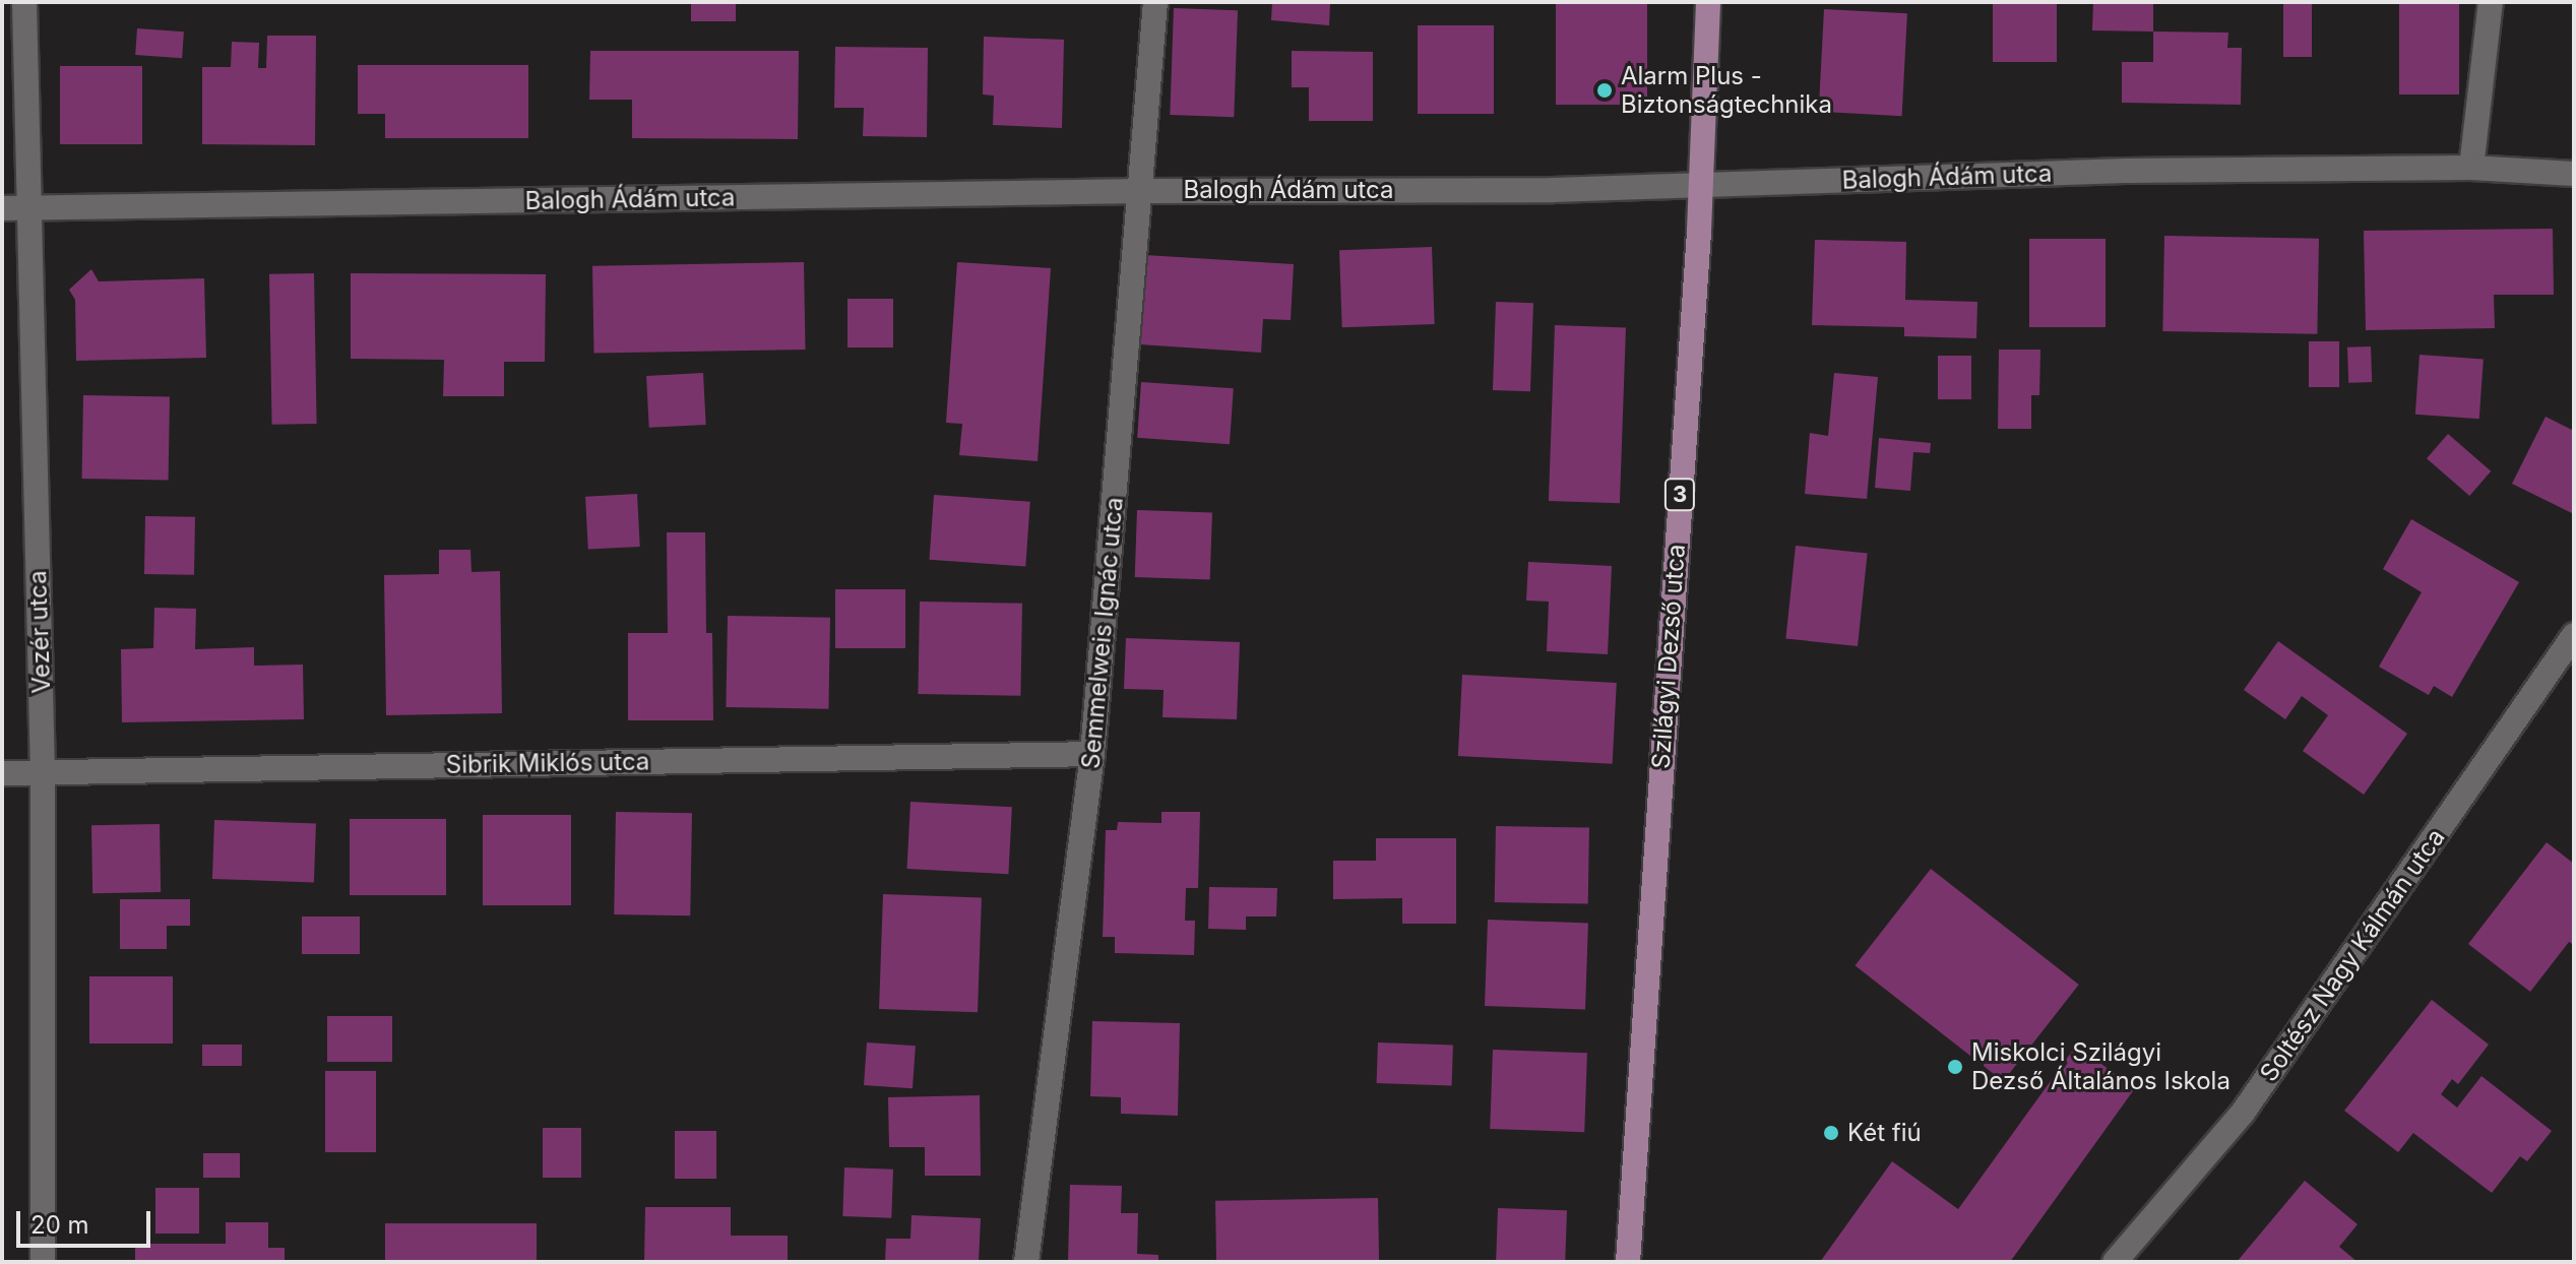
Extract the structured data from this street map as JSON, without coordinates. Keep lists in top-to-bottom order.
{
  "streets": {
    "main road": ["3", "Szilágyi Dezső utca"],
    "street": [
      "Balogh Ádám utca",
      "Vezér utca",
      "Semmelweis Ignác utca",
      "Sibrik Miklós utca",
      "Soltész Nagy Kálmán utca"
    ]
  },
  "crossings": [
    ["Balogh Ádám utca", "Vezér utca"],
    ["Balogh Ádám utca", "Semmelweis Ignác utca"],
    ["Balogh Ádám utca", "Szilágyi Dezső utca"],
    ["Vezér utca", "Sibrik Miklós utca"],
    ["Semmelweis Ignác utca", "Sibrik Miklós utca"]
  ],
  "places": ["Alarm Plus - Biztonságtechnika", "Miskolci Szilágyi Dezső Általános Iskola", "Két fiú"],
  "scale_bar": "20 m"
}
